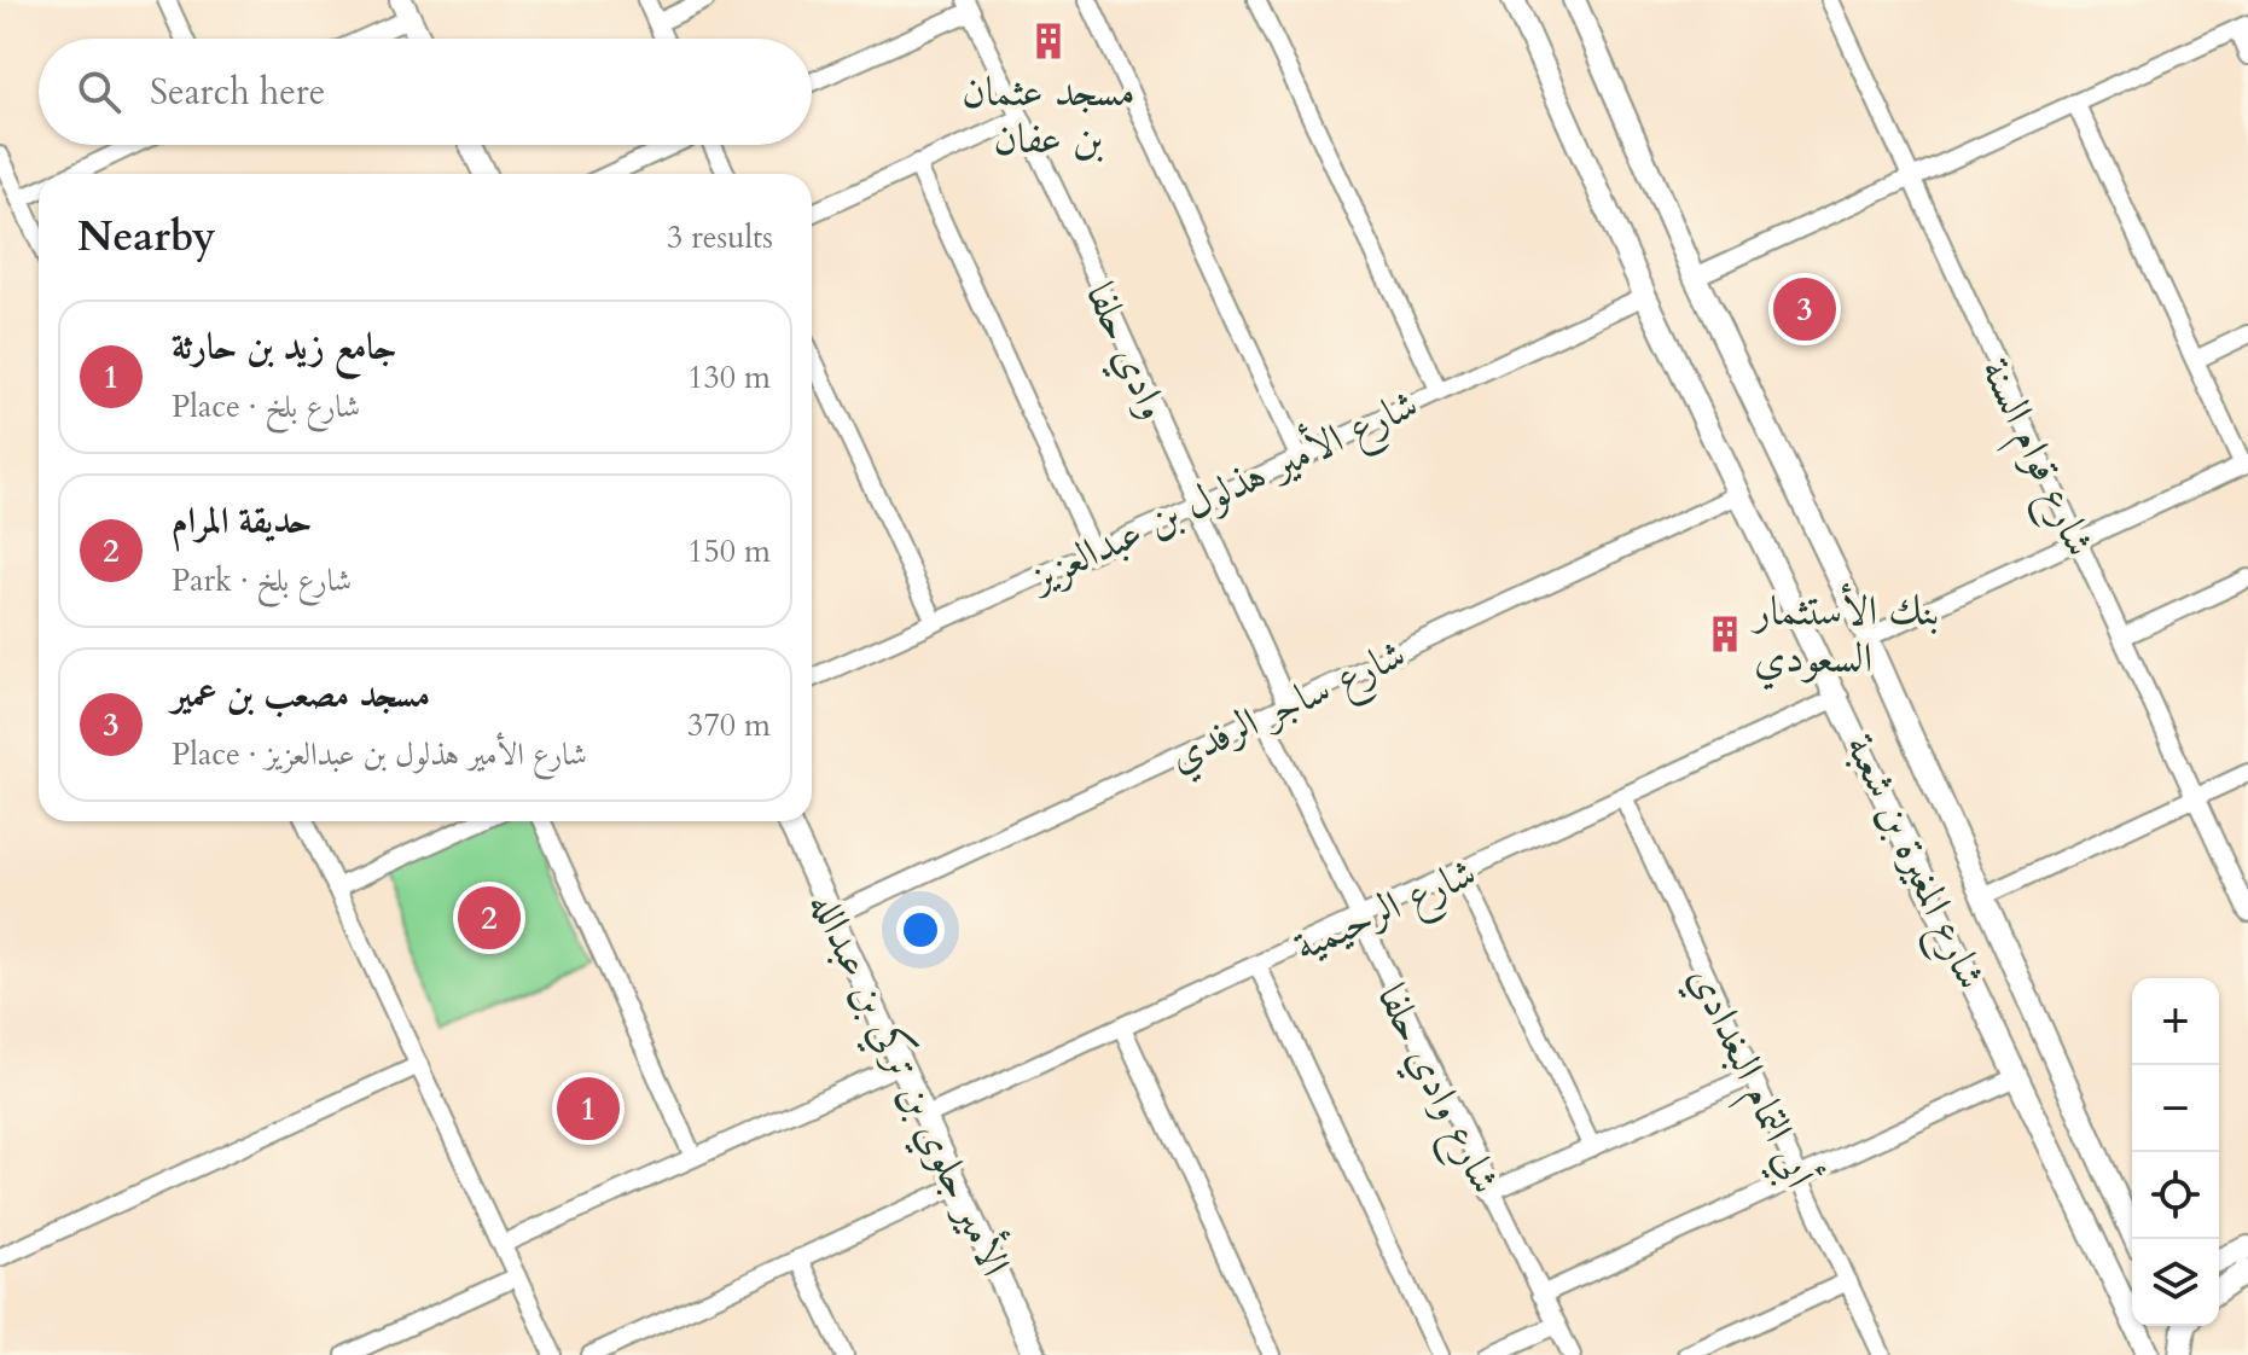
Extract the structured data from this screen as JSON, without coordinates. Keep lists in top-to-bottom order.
{
  "streets": {
    "street": [
      "وادي حلفا",
      "شارع قوام السنة",
      "شارع الأمير هذلول بن عبدالعزيز",
      "شارع ساجر الرفدي",
      "شارع المغيرة بن شعبة",
      "شارع الرحيمية",
      "أبي التمام البغدادي",
      "الأمير جلوي بن تركي بن عبدالله",
      "شارع وادي حلفا"
    ]
  },
  "crossings": [
    ["وادي حلفا", "شارع الأمير هذلول بن عبدالعزيز"],
    ["وادي حلفا", "شارع ساجر الرفدي"],
    ["شارع الأمير هذلول بن عبدالعزيز", "شارع المغيرة بن شعبة"],
    ["شارع ساجر الرفدي", "شارع المغيرة بن شعبة"],
    ["شارع ساجر الرفدي", "الأمير جلوي بن تركي بن عبدالله"],
    ["شارع ساجر الرفدي", "شارع وادي حلفا"],
    ["شارع المغيرة بن شعبة", "شارع الرحيمية"],
    ["شارع الرحيمية", "أبي التمام البغدادي"],
    ["شارع الرحيمية", "الأمير جلوي بن تركي بن عبدالله"],
    ["شارع الرحيمية", "شارع وادي حلفا"]
  ],
  "places": {
    "building": ["مسجد عثمان بن عفان", "بنك الأستثمار السعودي"]
  },
  "page": {
    "search": "Search here",
    "heading": ["Nearby", "3 results"],
    "pins": ["3", "2", "1"],
    "list": [
      {
        "mark": "1",
        "name": "جامع زيد بن حارثة",
        "note": "Place · شارع بلخ",
        "value": "130 m"
      },
      {
        "mark": "2",
        "name": "حديقة المرام",
        "note": "Park · شارع بلخ",
        "value": "150 m"
      },
      {
        "mark": "3",
        "name": "مسجد مصعب بن عمير",
        "note": "Place · شارع الأمير هذلول بن عبدالعزيز",
        "value": "370 m"
      }
    ],
    "map_buttons": ["+", "−"]
  }
}
